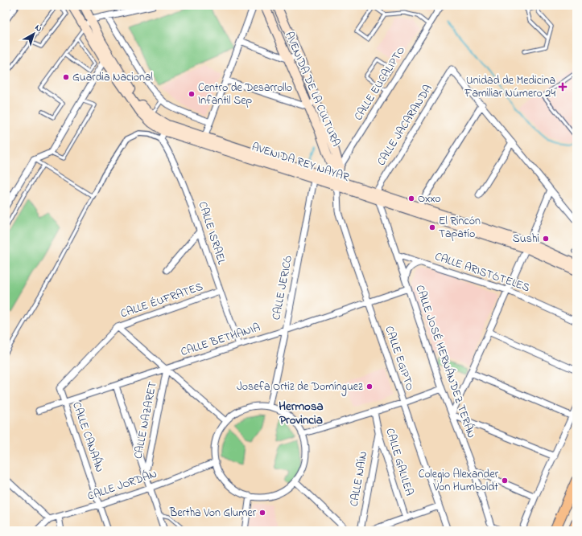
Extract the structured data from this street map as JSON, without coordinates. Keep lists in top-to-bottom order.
{
  "streets": {
    "main road": ["AVENIDA DE LA CULTURA", "AVENIDA REY NAYAR"],
    "street": [
      "CALLE EUCALIPTO",
      "CALLE JACARANDA",
      "CALLE ISRAEL",
      "CALLE ARISTÓTELES",
      "CALLE JERICÓ",
      "CALLE ÉUFRATES",
      "CALLE BETHANIA",
      "CALLE EGIPTO",
      "CALLE JOSÉ HERNÁNDEZ TERÁN",
      "CALLE NAZARET",
      "CALLE CANAÁN",
      "CALLE GALILEA",
      "CALLE NAÍN",
      "CALLE JORDÁN"
    ]
  },
  "crossings": [
    ["CALLE EUCALIPTO", "AVENIDA DE LA CULTURA"],
    ["AVENIDA DE LA CULTURA", "AVENIDA REY NAYAR"],
    ["AVENIDA DE LA CULTURA", "CALLE EGIPTO"],
    ["CALLE JACARANDA", "AVENIDA REY NAYAR"],
    ["CALLE JACARANDA", "CALLE JOSÉ HERNÁNDEZ TERÁN"],
    ["AVENIDA REY NAYAR", "CALLE ISRAEL"],
    ["AVENIDA REY NAYAR", "CALLE JERICÓ"],
    ["AVENIDA REY NAYAR", "CALLE EGIPTO"],
    ["AVENIDA REY NAYAR", "CALLE JOSÉ HERNÁNDEZ TERÁN"],
    ["CALLE ISRAEL", "CALLE ÉUFRATES"],
    ["CALLE ISRAEL", "CALLE BETHANIA"],
    ["CALLE ARISTÓTELES", "CALLE JOSÉ HERNÁNDEZ TERÁN"],
    ["CALLE JERICÓ", "CALLE BETHANIA"],
    ["CALLE JERICÓ", "CALLE JORDÁN"],
    ["CALLE ÉUFRATES", "CALLE CANAÁN"],
    ["CALLE BETHANIA", "CALLE EGIPTO"],
    ["CALLE BETHANIA", "CALLE JOSÉ HERNÁNDEZ TERÁN"],
    ["CALLE BETHANIA", "CALLE NAZARET"],
    ["CALLE BETHANIA", "CALLE CANAÁN"],
    ["CALLE CANAÁN", "CALLE JORDÁN"],
    ["CALLE GALILEA", "CALLE NAÍN"]
  ],
  "districts": ["Hermosa Provincia"],
  "places": {
    "other": [
      "Guardia Nacional",
      "Centro de Desarrollo Infantil Sep",
      "Oxxo",
      "El Rincón Tapatío",
      "Sushi",
      "Josefa Ortiz de Domínguez",
      "Colegio Alexander Von Humboldt",
      "Bertha Von Glumer"
    ],
    "health": ["Unidad de Medicina Familiar Número 24"]
  },
  "north": "top right"
}
